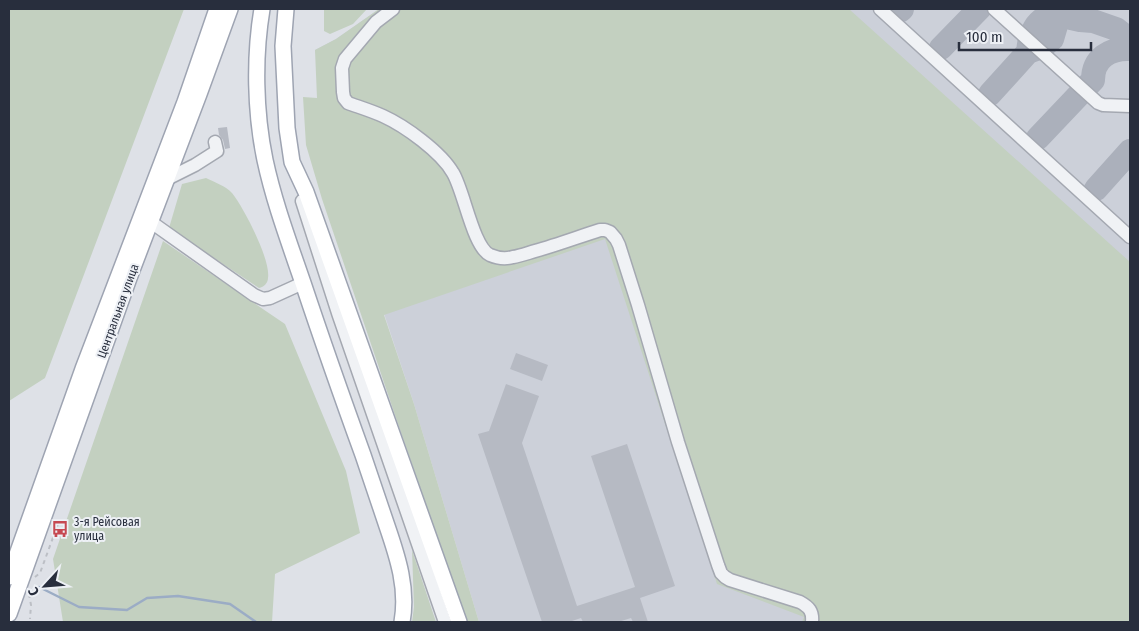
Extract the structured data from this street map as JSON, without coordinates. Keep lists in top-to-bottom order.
{
  "streets": {
    "main road": ["Центральная улица"]
  },
  "places": {
    "bus stop": ["3-я Рейсовая улица"]
  },
  "scale_bar": "100 m",
  "north": "bottom left"
}
